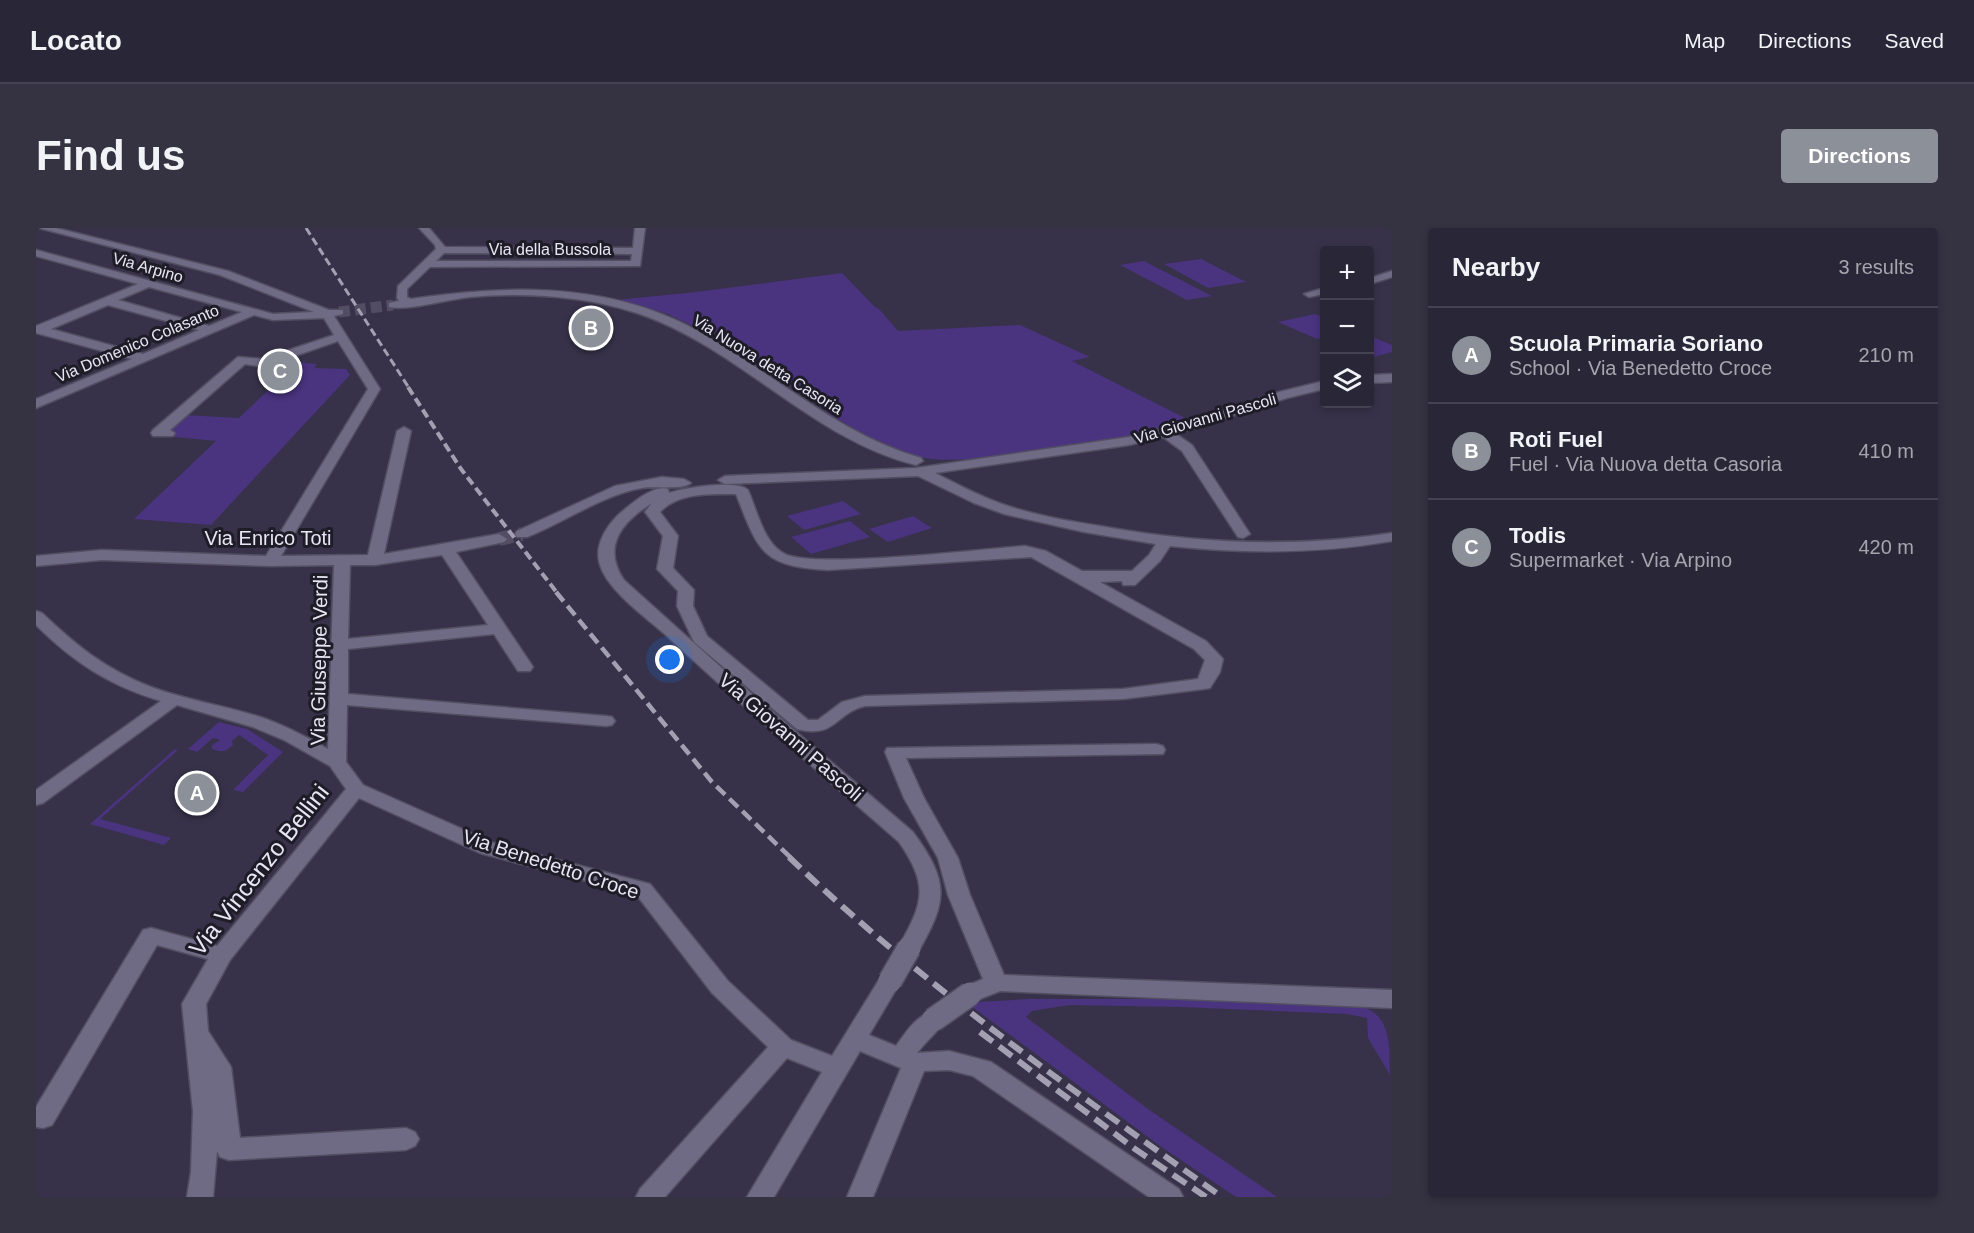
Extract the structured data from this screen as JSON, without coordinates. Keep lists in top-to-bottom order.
{
  "streets": {
    "street": [
      "Via della Bussola",
      "Via Arpino",
      "Via Domenico Colasanto",
      "Via Nuova detta Casoria",
      "Via Giovanni Pascoli",
      "Via Enrico Toti",
      "Via Giuseppe Verdi",
      "Via Benedetto Croce",
      "Via Vincenzo Bellini"
    ]
  },
  "crossings": [
    ["Via Arpino", "Via Domenico Colasanto"],
    ["Via Nuova detta Casoria", "Via Giovanni Pascoli"],
    ["Via Giovanni Pascoli", "Via Benedetto Croce"],
    ["Via Enrico Toti", "Via Giuseppe Verdi"],
    ["Via Benedetto Croce", "Via Vincenzo Bellini"]
  ],
  "page": {
    "header": "Locato",
    "nav": ["Map", "Directions", "Saved"],
    "buttons": "Directions",
    "title": "Find us",
    "heading": ["Nearby", "3 results"],
    "map_buttons": ["+", "−"],
    "pins": ["B", "C", "A"],
    "list": [
      {
        "mark": "A",
        "name": "Scuola Primaria Soriano",
        "note": "School · Via Benedetto Croce",
        "value": "210 m"
      },
      {
        "mark": "B",
        "name": "Roti Fuel",
        "note": "Fuel · Via Nuova detta Casoria",
        "value": "410 m"
      },
      {
        "mark": "C",
        "name": "Todis",
        "note": "Supermarket · Via Arpino",
        "value": "420 m"
      }
    ]
  }
}
